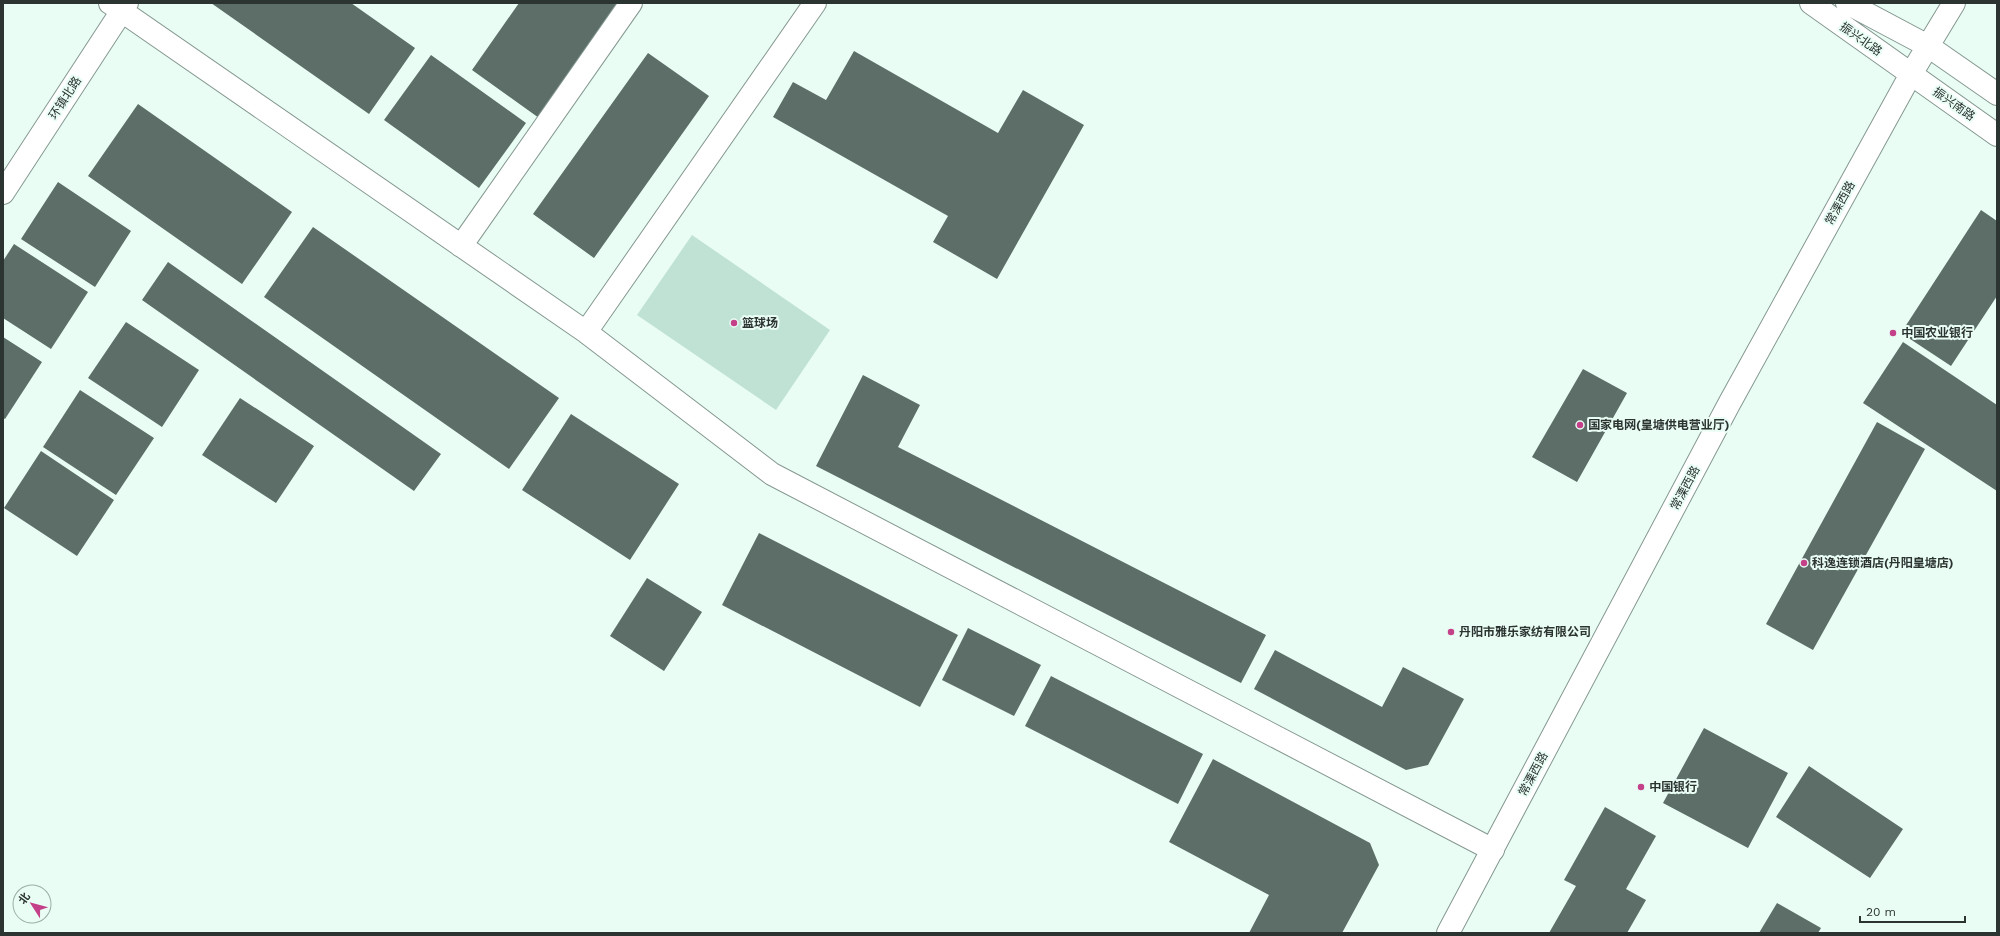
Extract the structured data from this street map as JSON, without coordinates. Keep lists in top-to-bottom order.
{
  "streets": {
    "street": [
      "振兴北路",
      "环镇北路",
      "振兴南路",
      "常溧西路"
    ]
  },
  "crossings": [
    ["振兴北路", "振兴南路"],
    ["振兴北路", "常溧西路"],
    ["振兴南路", "常溧西路"]
  ],
  "places": [
    "篮球场",
    "中国农业银行",
    "国家电网(皇塘供电营业厅)",
    "科逸连锁酒店(丹阳皇塘店)",
    "丹阳市雅乐家纺有限公司",
    "中国银行"
  ],
  "scale_bar": "20 m",
  "north": "top left"
}
